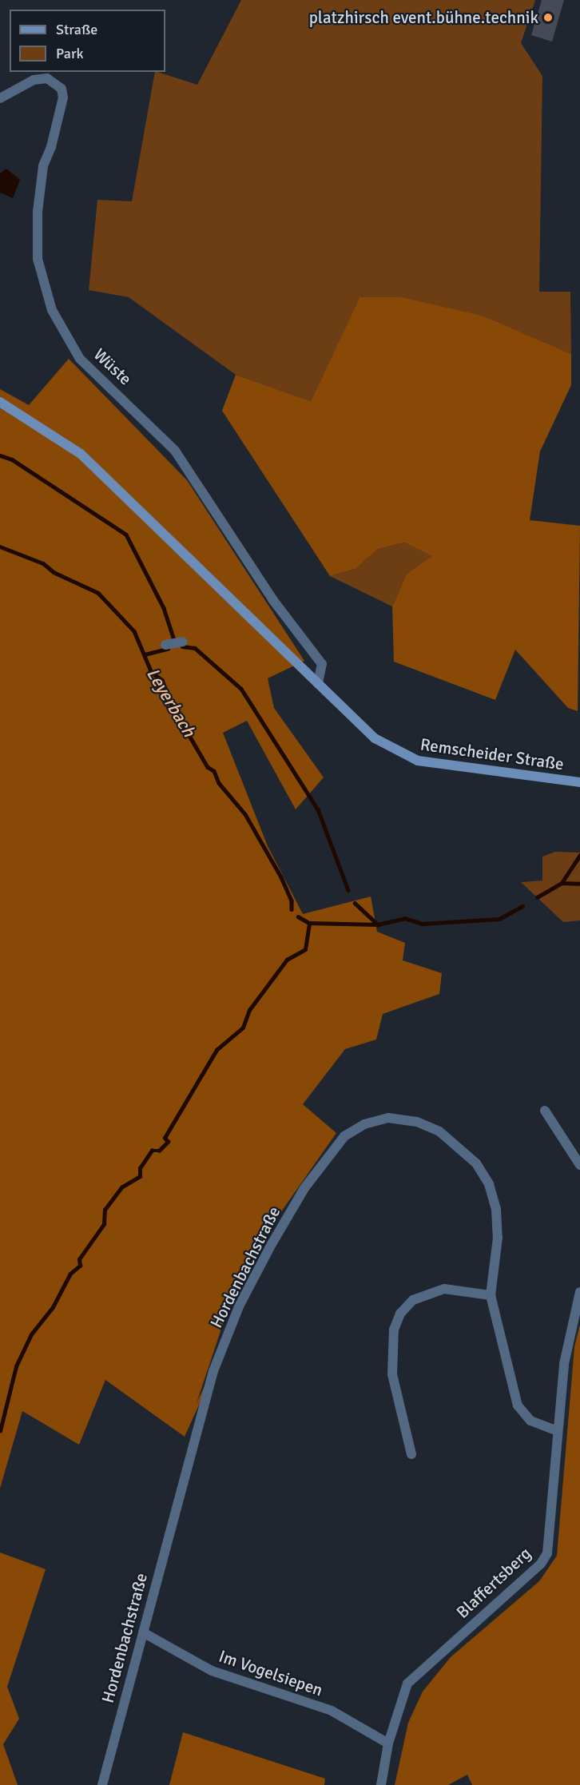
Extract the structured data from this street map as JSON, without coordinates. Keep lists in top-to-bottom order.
{
  "streets": {
    "main road": ["Remscheider Straße"],
    "street": [
      "Wüste",
      "Hordenbachstraße",
      "Blaffertsberg",
      "Im Vogelsiepen"
    ]
  },
  "crossings": [
    ["Wüste", "Remscheider Straße"],
    ["Hordenbachstraße", "Blaffertsberg"],
    ["Hordenbachstraße", "Im Vogelsiepen"],
    ["Blaffertsberg", "Im Vogelsiepen"]
  ],
  "water": ["Leyerbach"],
  "places": ["platzhirsch event.bühne.technik"],
  "legend": ["Straße", "Park"]
}
